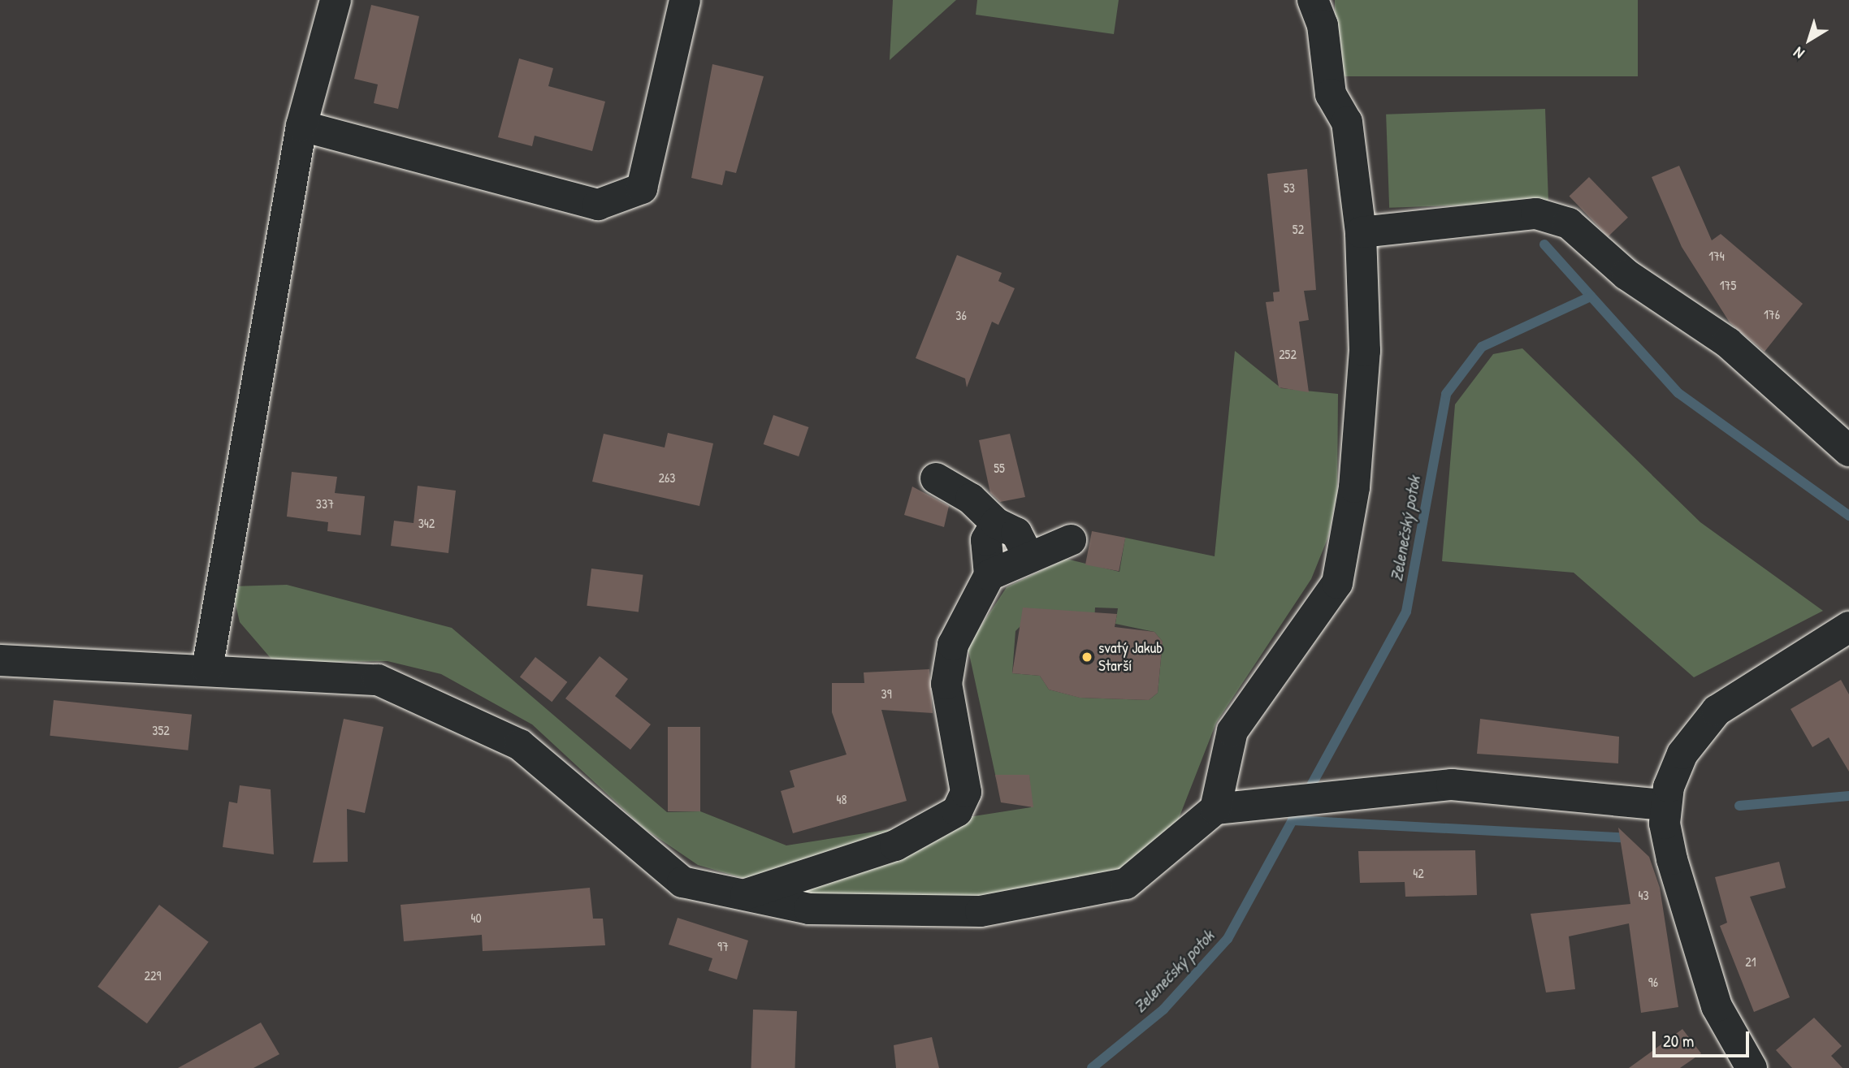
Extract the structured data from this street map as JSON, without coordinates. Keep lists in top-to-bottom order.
{
  "water": ["Zelenečský potok"],
  "places": ["svatý Jakub Starší"],
  "house_numbers": [
    "53",
    "52",
    "174",
    "175",
    "176",
    "36",
    "252",
    "55",
    "263",
    "337",
    "342",
    "39",
    "352",
    "48",
    "42",
    "43",
    "40",
    "97",
    "21",
    "229",
    "96"
  ],
  "scale_bar": "20 m",
  "north": "bottom left"
}
